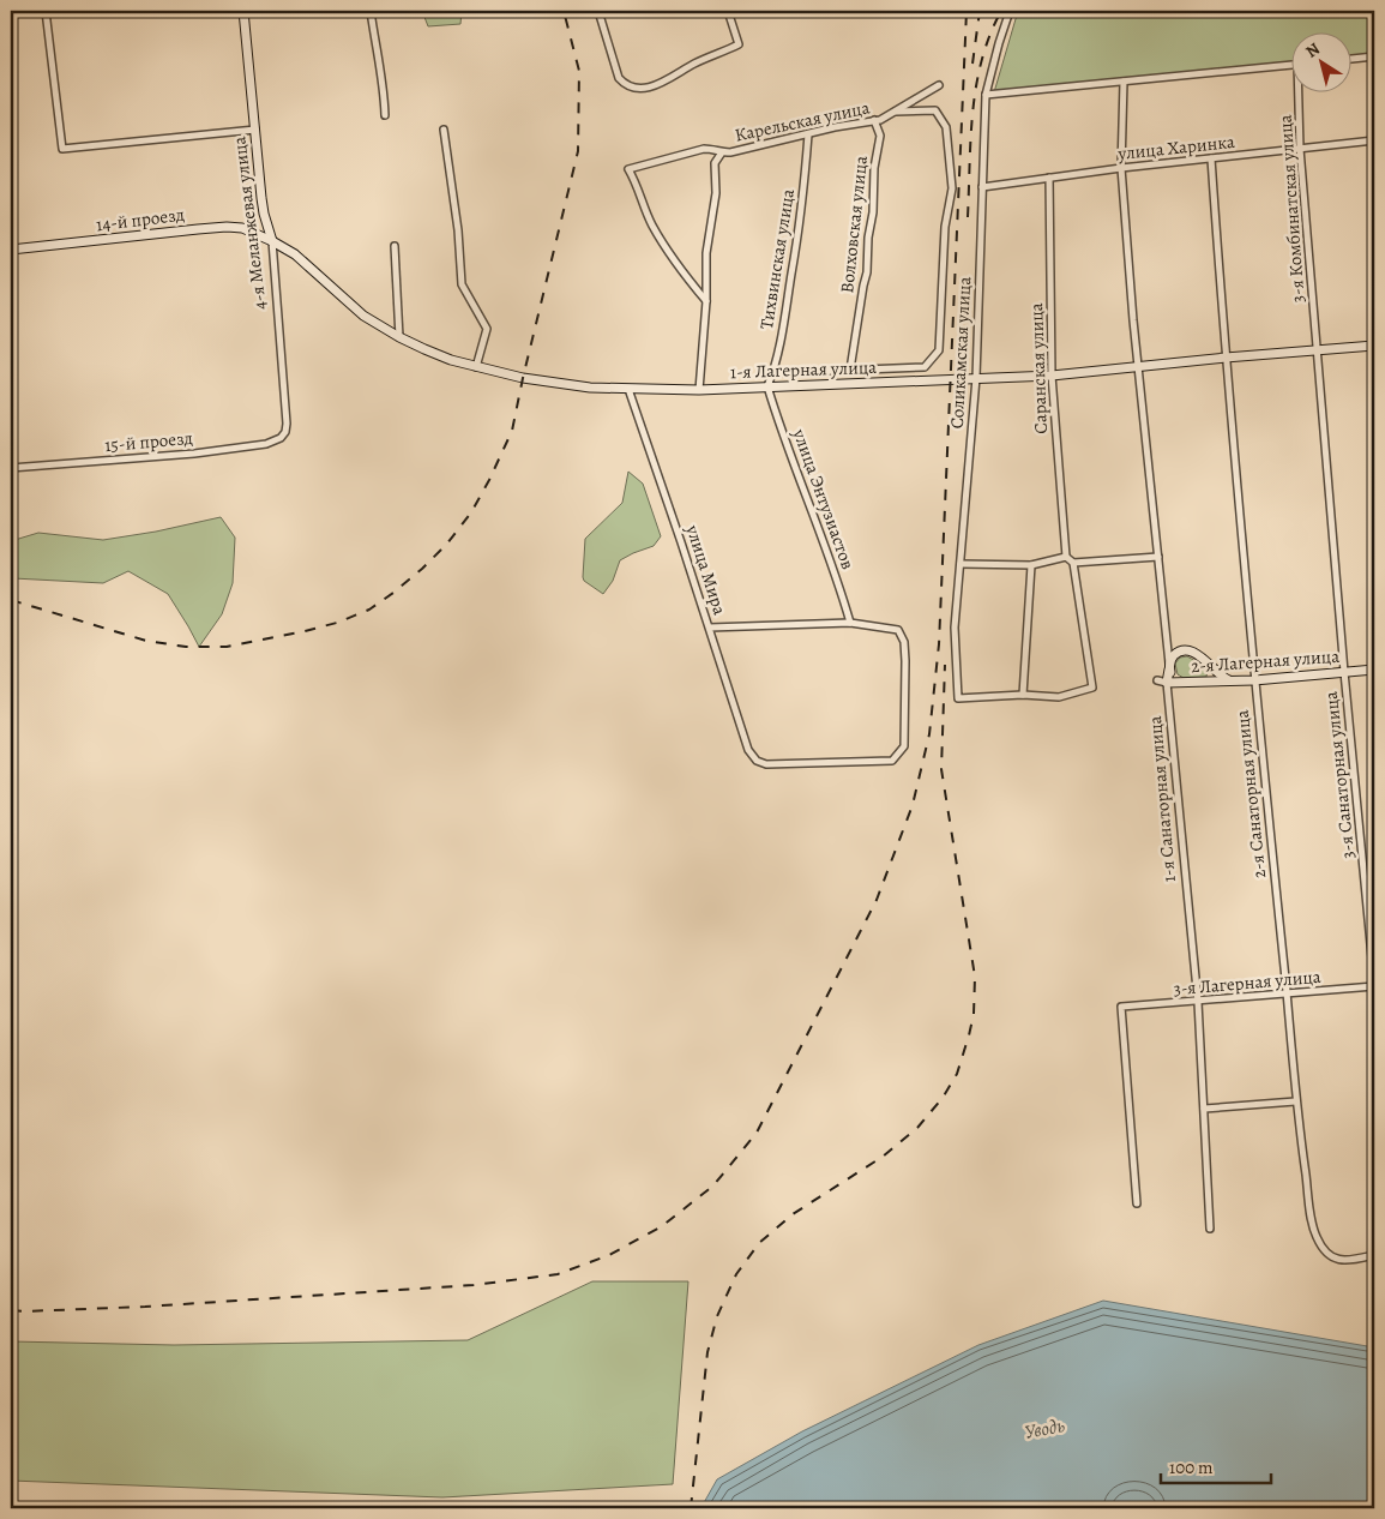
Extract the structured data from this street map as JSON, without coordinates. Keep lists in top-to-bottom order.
{
  "streets": {
    "main road": [
      "14-й проезд",
      "4-я Меланжевая улица",
      "1-я Лагерная улица",
      "2-я Лагерная улица",
      "1-я Санаторная улица"
    ],
    "street": [
      "Карельская улица",
      "улица Харинка",
      "3-я Комбинатская улица",
      "Волховская улица",
      "Тихвинская улица",
      "Соликамская улица",
      "Саранская улица",
      "15-й проезд",
      "улица Энтузиастов",
      "улица Мира",
      "3-я Санаторная улица",
      "2-я Санаторная улица",
      "3-я Лагерная улица"
    ]
  },
  "crossings": [
    ["Карельская улица", "Волховская улица"],
    ["Карельская улица", "Тихвинская улица"],
    ["улица Харинка", "3-я Комбинатская улица"],
    ["улица Харинка", "Соликамская улица"],
    ["улица Харинка", "Саранская улица"],
    ["улица Харинка", "2-я Санаторная улица"],
    ["улица Харинка", "1-я Санаторная улица"],
    ["3-я Комбинатская улица", "1-я Лагерная улица"],
    ["3-я Комбинатская улица", "3-я Санаторная улица"],
    ["14-й проезд", "4-я Меланжевая улица"],
    ["14-й проезд", "1-я Лагерная улица"],
    ["4-я Меланжевая улица", "1-я Лагерная улица"],
    ["4-я Меланжевая улица", "15-й проезд"],
    ["Тихвинская улица", "1-я Лагерная улица"],
    ["Тихвинская улица", "улица Энтузиастов"],
    ["Соликамская улица", "1-я Лагерная улица"],
    ["Саранская улица", "1-я Лагерная улица"],
    ["1-я Лагерная улица", "улица Энтузиастов"],
    ["1-я Лагерная улица", "улица Мира"],
    ["1-я Лагерная улица", "3-я Санаторная улица"],
    ["1-я Лагерная улица", "2-я Санаторная улица"],
    ["1-я Лагерная улица", "1-я Санаторная улица"],
    ["улица Энтузиастов", "улица Мира"],
    ["2-я Лагерная улица", "3-я Санаторная улица"],
    ["2-я Лагерная улица", "2-я Санаторная улица"],
    ["2-я Лагерная улица", "1-я Санаторная улица"],
    ["2-я Санаторная улица", "3-я Лагерная улица"],
    ["1-я Санаторная улица", "3-я Лагерная улица"]
  ],
  "water": ["Уводь"],
  "scale_bar": "100 m",
  "north": "top left"
}
